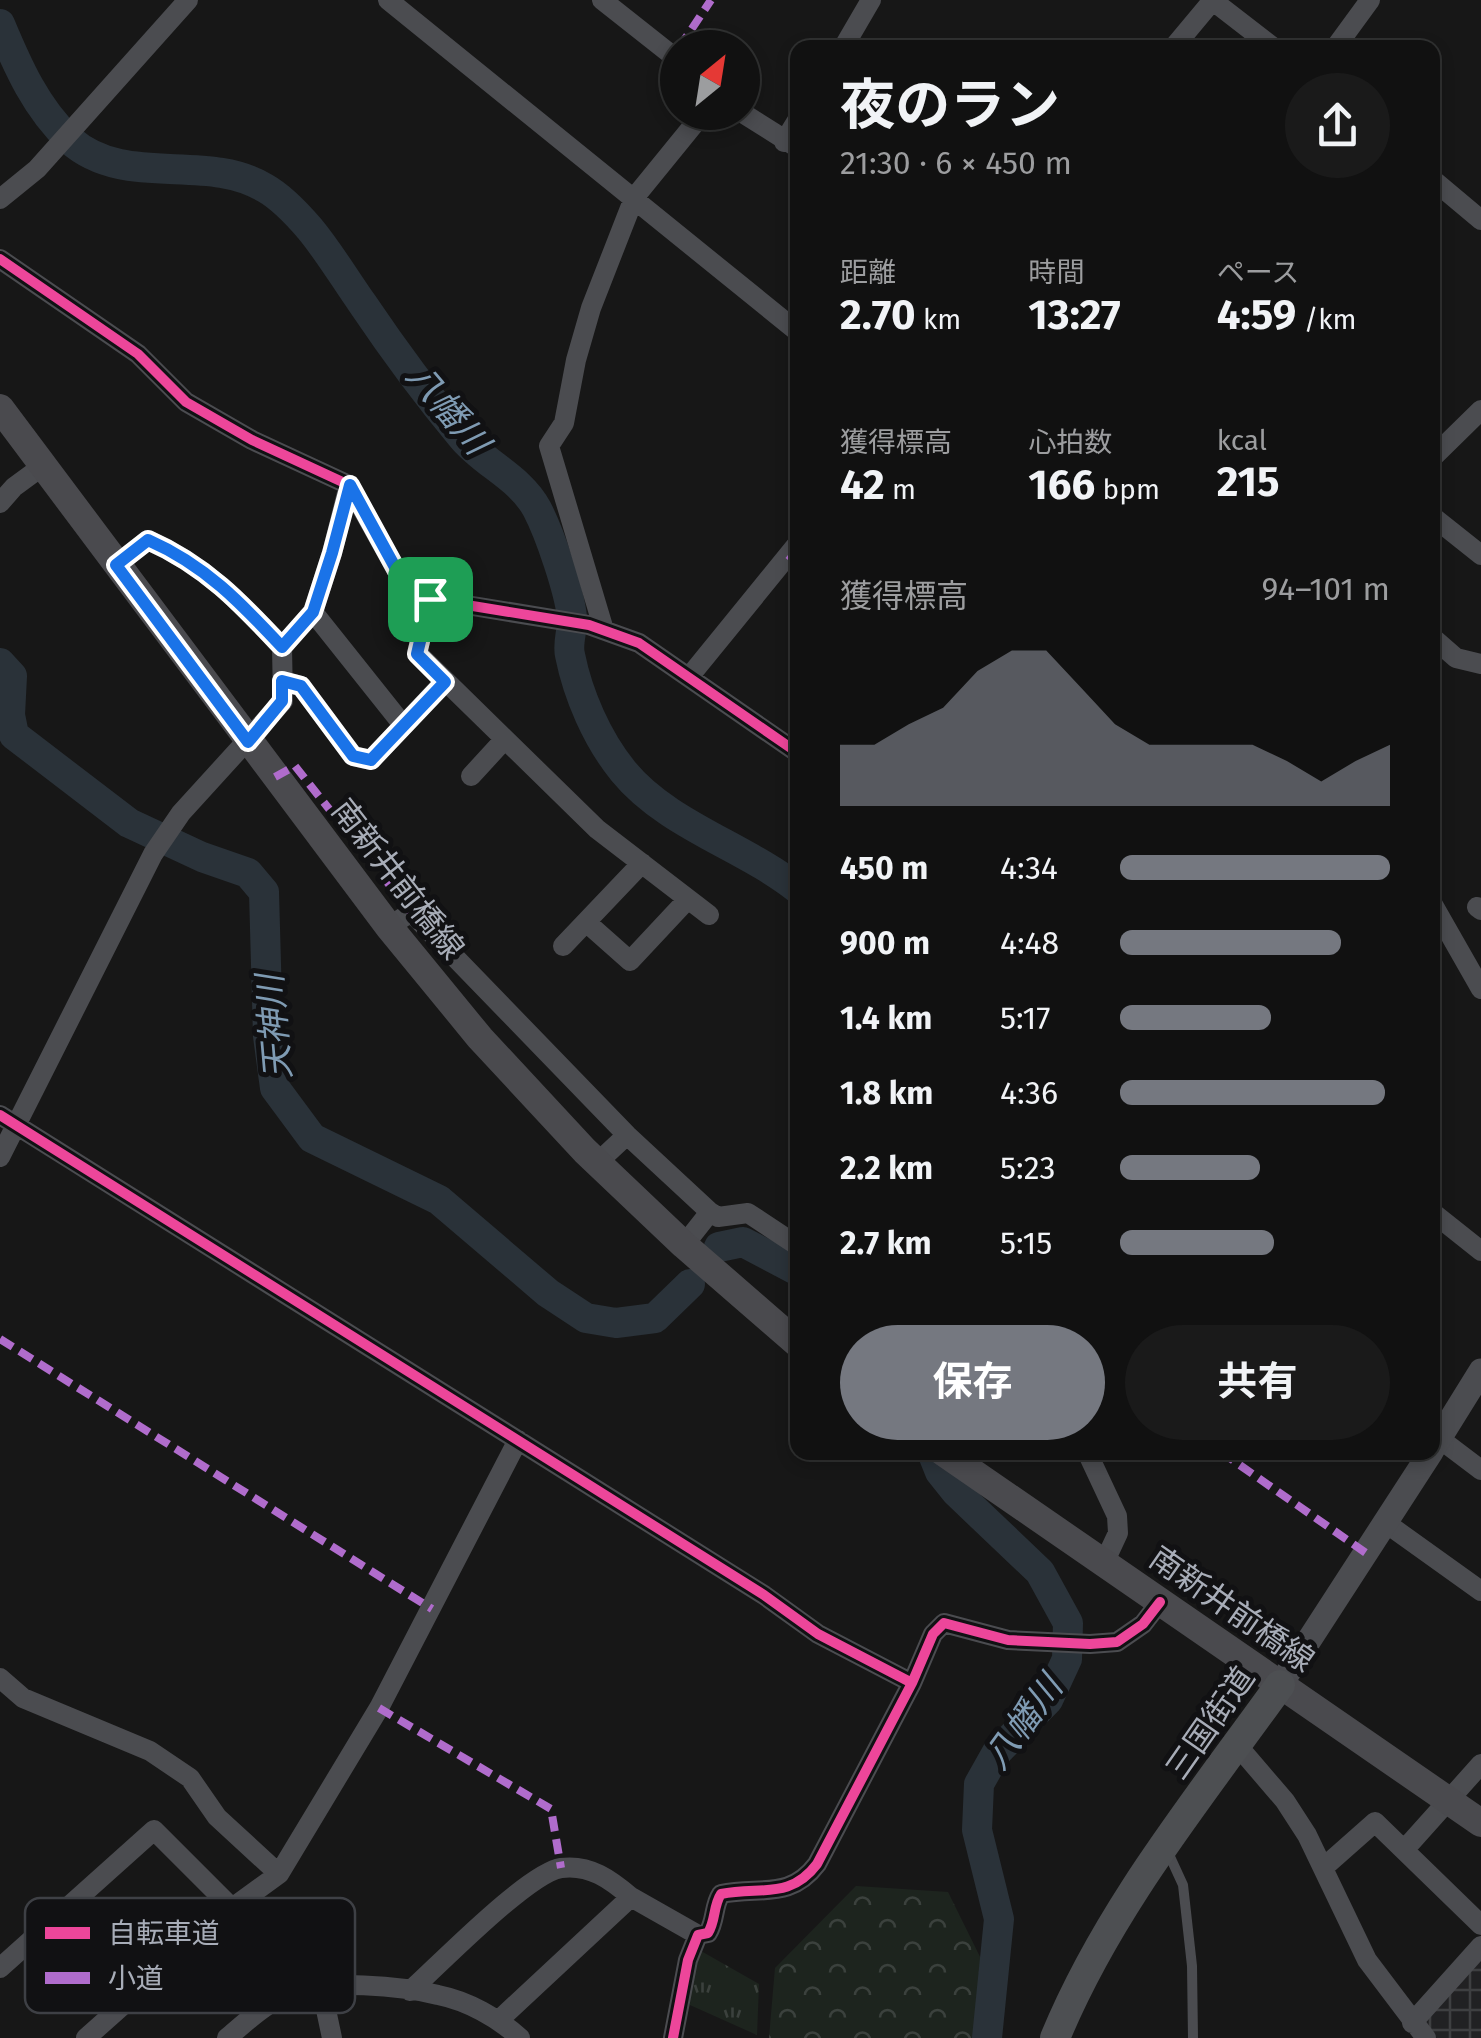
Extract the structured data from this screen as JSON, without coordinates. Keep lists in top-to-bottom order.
{
  "streets": {
    "main road": ["南新井前橋線", "三国街道"]
  },
  "crossings": [
    ["南新井前橋線", "三国街道"]
  ],
  "water": ["八幡川", "天神川"],
  "legend": ["自転車道", "小道"],
  "north": "top right",
  "page": {
    "heading": ["夜のラン", "21:30 · 6 × 450 m"],
    "stats": [
      ["距離", "2.70 km"],
      ["時間", "13:27"],
      ["ペース", "4:59 /km"],
      ["獲得標高", "42 m"],
      ["心拍数", "166 bpm"],
      ["kcal", "215"]
    ],
    "chart": ["獲得標高", "94–101 m"],
    "list": [
      {
        "name": "450 m",
        "note": "4:34"
      },
      {
        "name": "900 m",
        "note": "4:48"
      },
      {
        "name": "1.4 km",
        "note": "5:17"
      },
      {
        "name": "1.8 km",
        "note": "4:36"
      },
      {
        "name": "2.2 km",
        "note": "5:23"
      },
      {
        "name": "2.7 km",
        "note": "5:15"
      }
    ],
    "buttons": ["保存", "共有"]
  }
}
